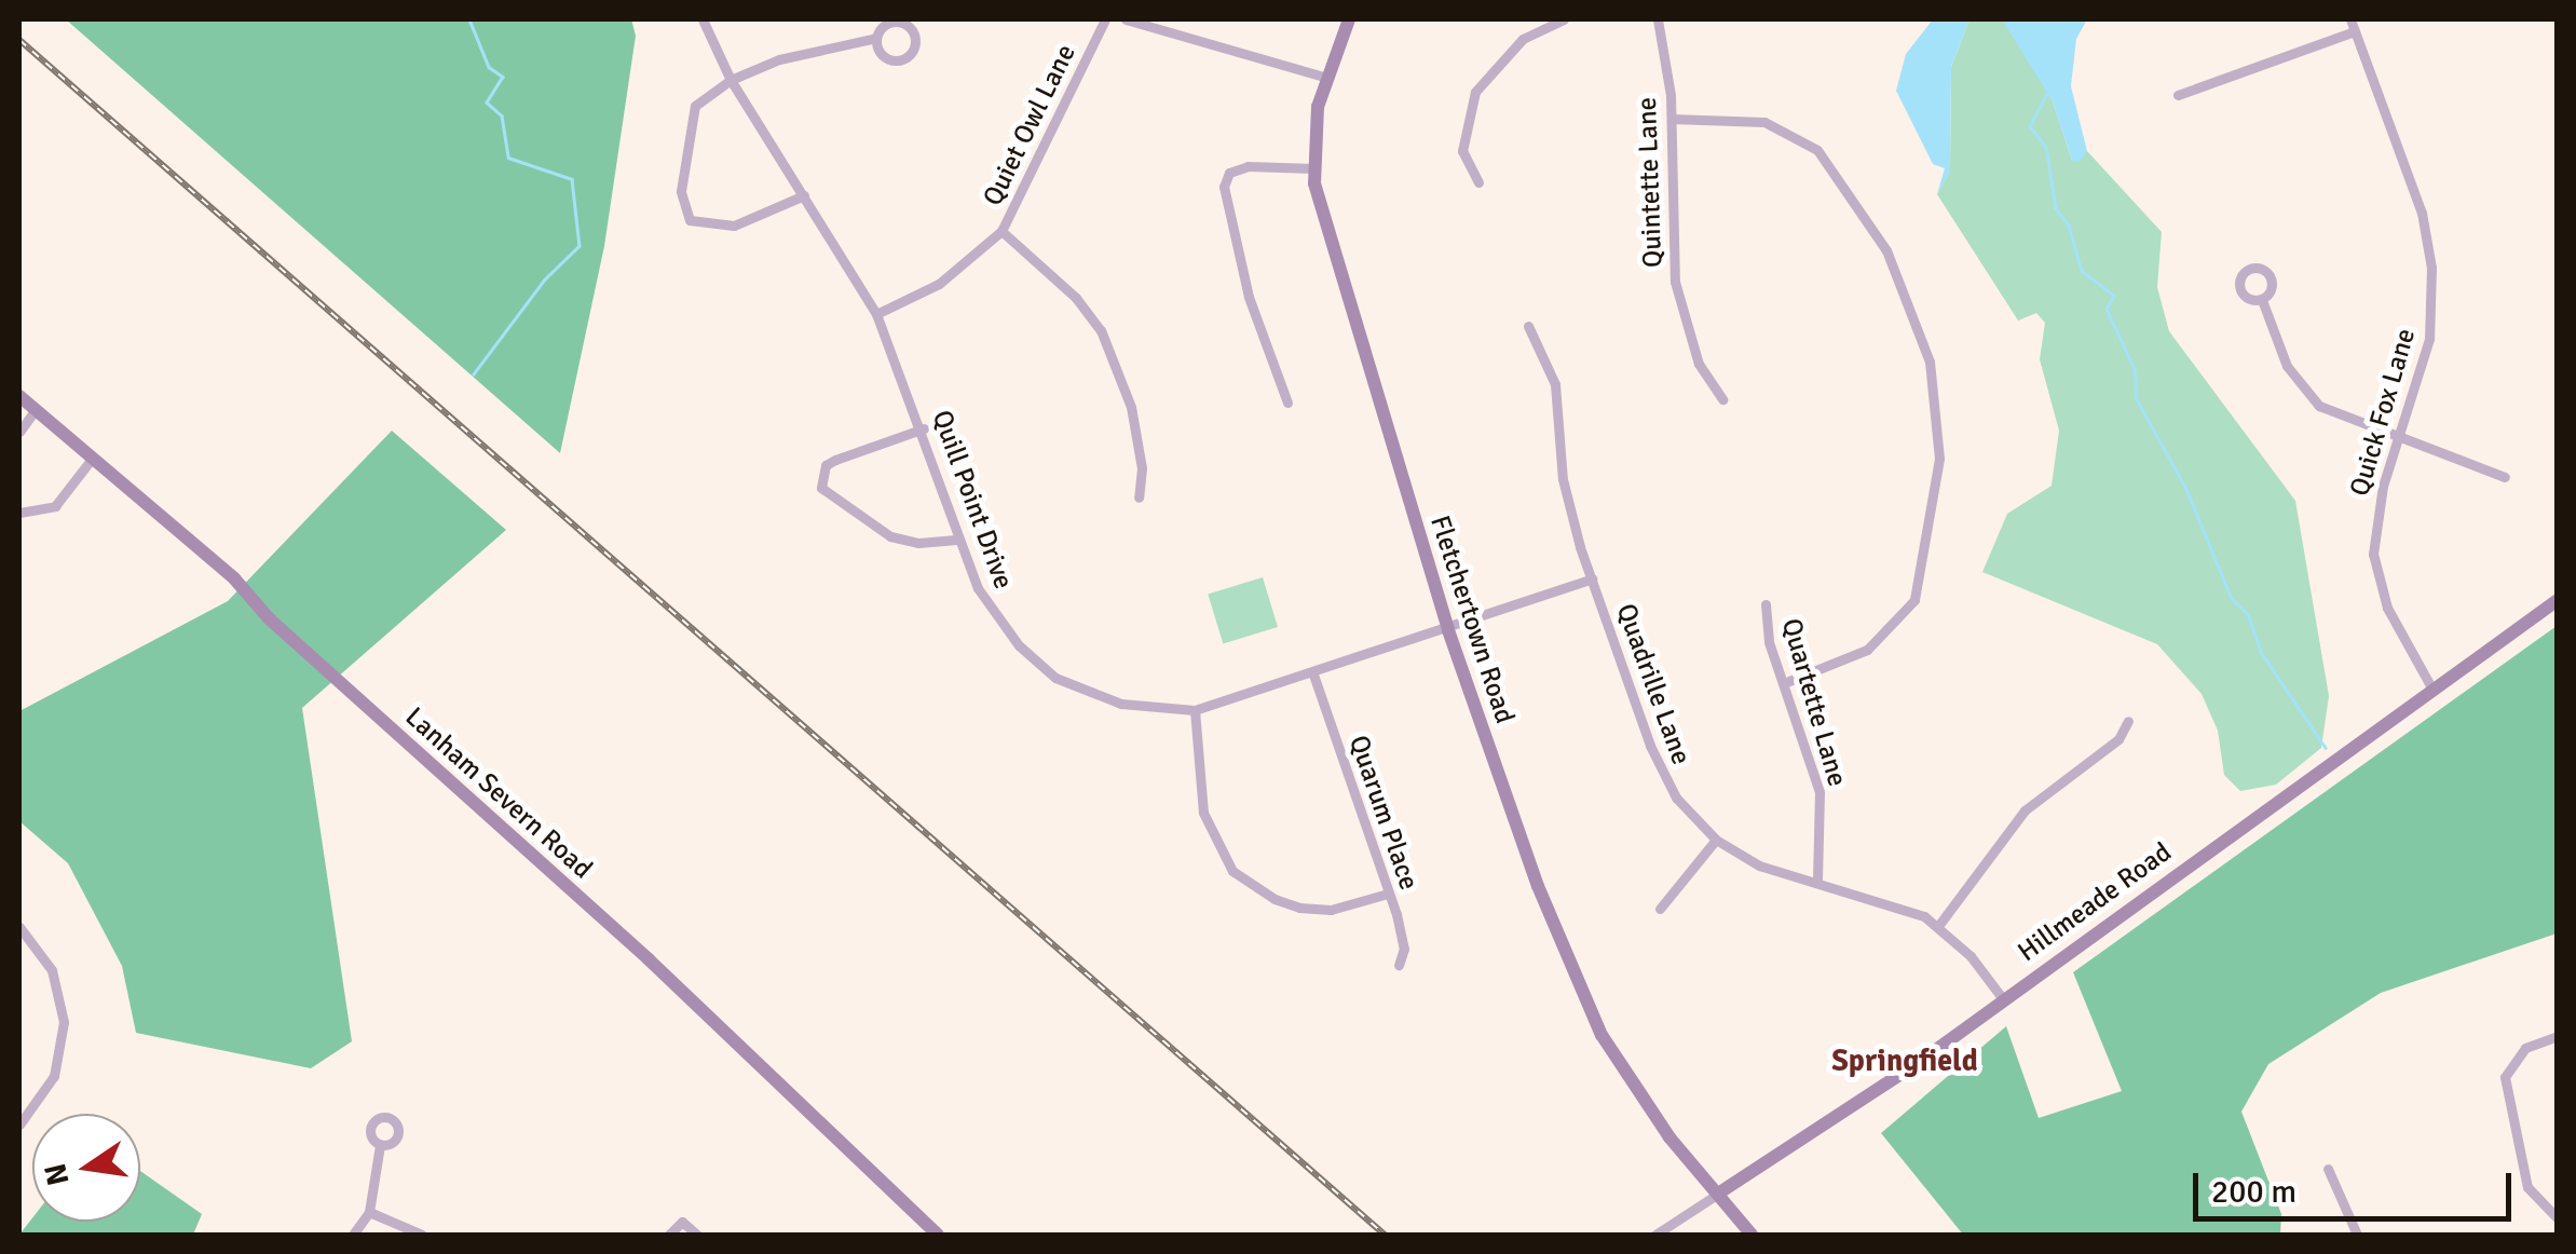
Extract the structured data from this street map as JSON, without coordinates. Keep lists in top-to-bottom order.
{
  "streets": {
    "street": [
      "Quiet Owl Lane",
      "Quintette Lane",
      "Quick Fox Lane",
      "Quill Point Drive",
      "Fletchertown Road",
      "Quadrille Lane",
      "Quartette Lane",
      "Lanham Severn Road",
      "Quarum Place",
      "Hillmeade Road"
    ]
  },
  "crossings": [
    ["Quiet Owl Lane", "Quill Point Drive"],
    ["Quick Fox Lane", "Hillmeade Road"],
    ["Quill Point Drive", "Fletchertown Road"],
    ["Quill Point Drive", "Quadrille Lane"],
    ["Quill Point Drive", "Quarum Place"],
    ["Fletchertown Road", "Hillmeade Road"],
    ["Quadrille Lane", "Quartette Lane"],
    ["Quadrille Lane", "Hillmeade Road"]
  ],
  "districts": ["Springfield"],
  "scale_bar": "200 m",
  "north": "left"
}
